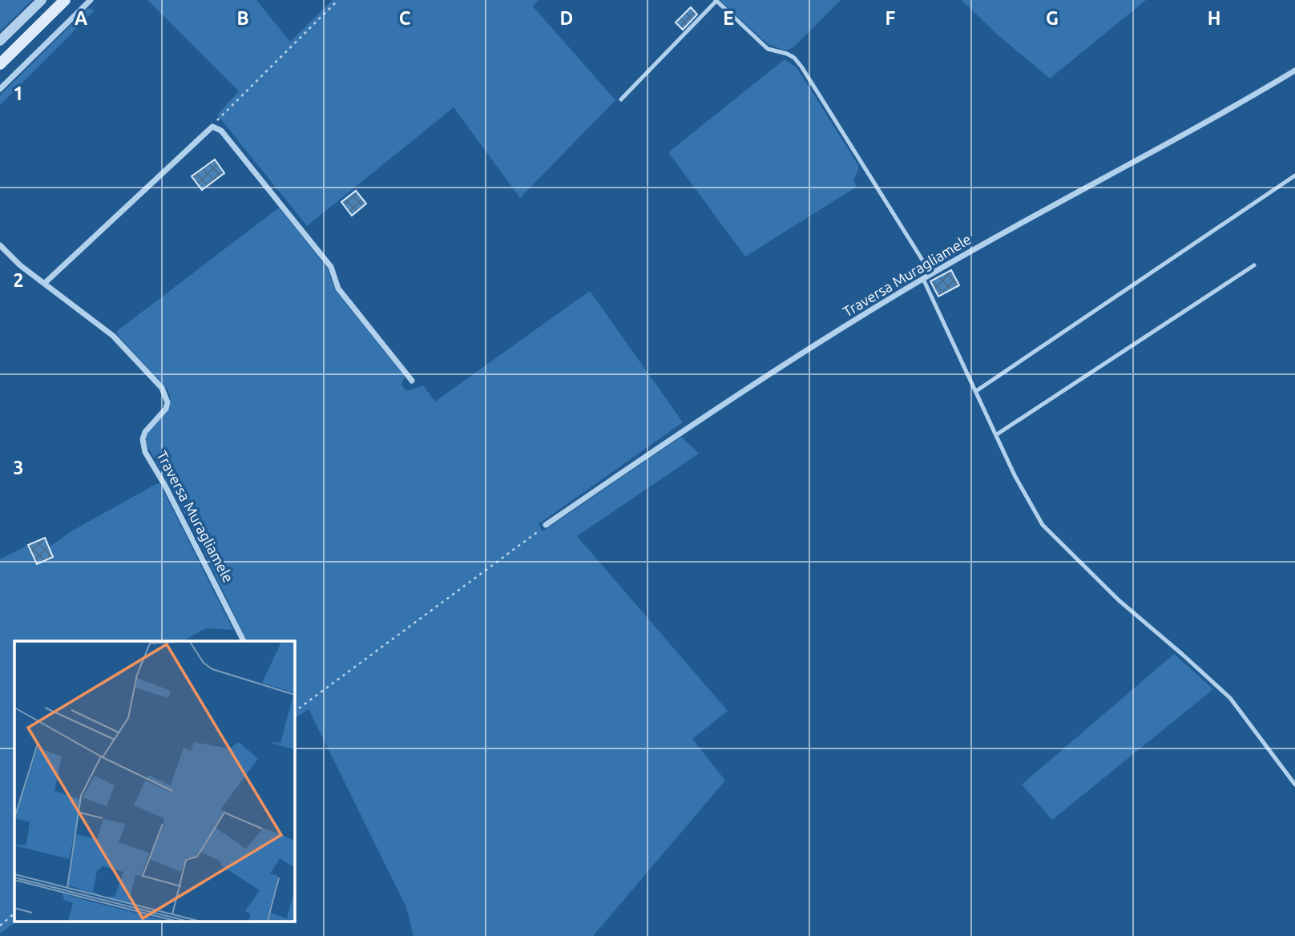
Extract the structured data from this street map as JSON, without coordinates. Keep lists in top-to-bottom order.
{
  "streets": {
    "street": ["Traversa Muragliamele"]
  },
  "grid": {
    "columns": [
      "A",
      "B",
      "C",
      "D",
      "E",
      "F",
      "G",
      "H"
    ],
    "rows": ["1", "2", "3"]
  }
}
